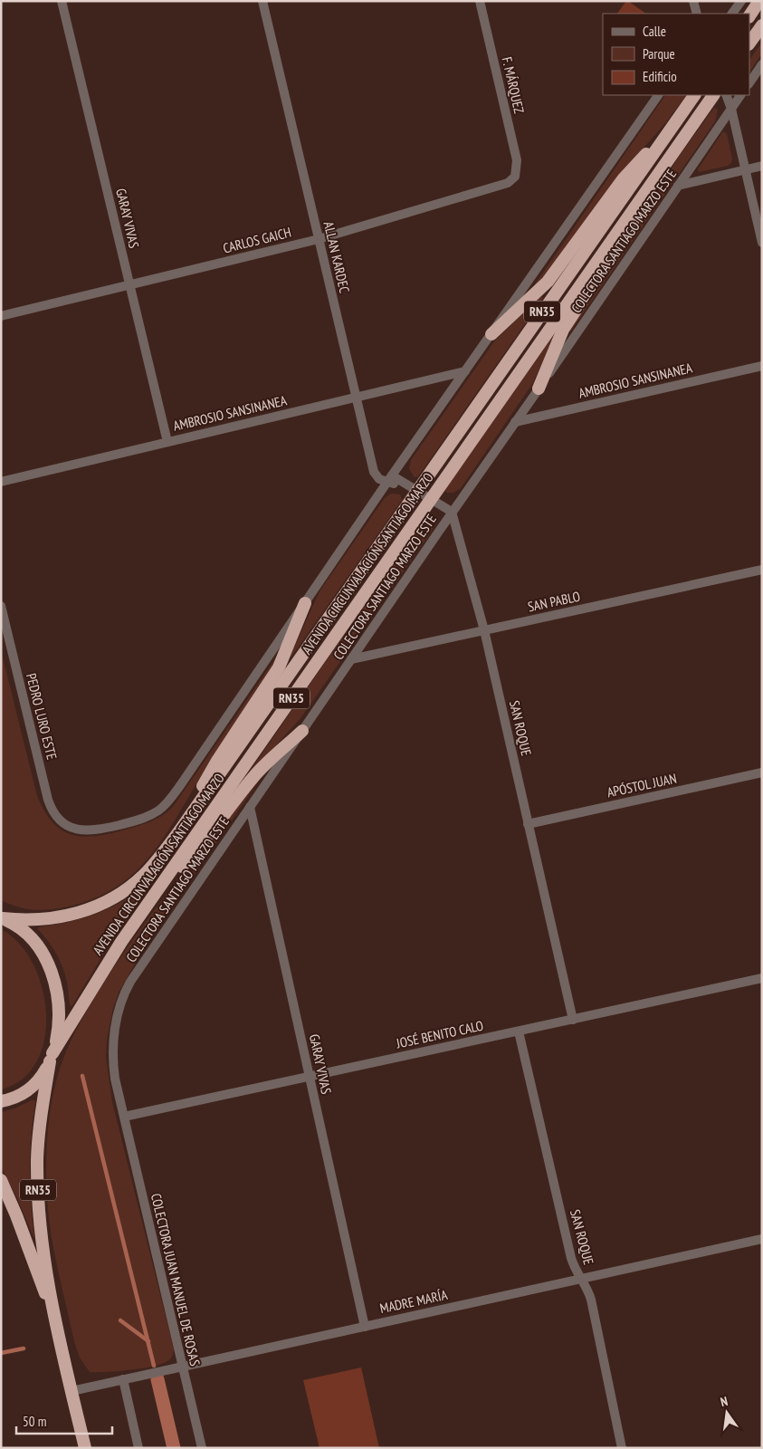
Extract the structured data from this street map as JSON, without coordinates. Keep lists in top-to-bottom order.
{
  "streets": {
    "highway": ["RN35", "AVENIDA CIRCUNVALACIÓN SANTIAGO MARZO"],
    "street": [
      "F. MÁRQUEZ",
      "GARAY VIVAS",
      "CARLOS GAICH",
      "COLECTORA SANTIAGO MARZO ESTE",
      "ALLAN KARDEC",
      "AMBROSIO SANSINANEA",
      "SAN PABLO",
      "PEDRO LURO ESTE",
      "SAN ROQUE",
      "APÓSTOL JUAN",
      "JOSÉ BENITO CALO",
      "COLECTORA JUAN MANUEL DE ROSAS",
      "MADRE MARÍA"
    ]
  },
  "crossings": [
    ["F. MÁRQUEZ", "CARLOS GAICH"],
    ["GARAY VIVAS", "CARLOS GAICH"],
    ["GARAY VIVAS", "COLECTORA SANTIAGO MARZO ESTE"],
    ["GARAY VIVAS", "AMBROSIO SANSINANEA"],
    ["GARAY VIVAS", "JOSÉ BENITO CALO"],
    ["GARAY VIVAS", "MADRE MARÍA"],
    ["CARLOS GAICH", "ALLAN KARDEC"],
    ["COLECTORA SANTIAGO MARZO ESTE", "AMBROSIO SANSINANEA"],
    ["COLECTORA SANTIAGO MARZO ESTE", "SAN PABLO"],
    ["COLECTORA SANTIAGO MARZO ESTE", "SAN ROQUE"],
    ["COLECTORA SANTIAGO MARZO ESTE", "JOSÉ BENITO CALO"],
    ["COLECTORA SANTIAGO MARZO ESTE", "COLECTORA JUAN MANUEL DE ROSAS"],
    ["ALLAN KARDEC", "AMBROSIO SANSINANEA"],
    ["RN35", "AVENIDA CIRCUNVALACIÓN SANTIAGO MARZO"],
    ["RN35", "MADRE MARÍA"],
    ["SAN PABLO", "SAN ROQUE"],
    ["SAN ROQUE", "APÓSTOL JUAN"],
    ["SAN ROQUE", "JOSÉ BENITO CALO"],
    ["SAN ROQUE", "MADRE MARÍA"],
    ["JOSÉ BENITO CALO", "COLECTORA JUAN MANUEL DE ROSAS"],
    ["COLECTORA JUAN MANUEL DE ROSAS", "MADRE MARÍA"]
  ],
  "legend": ["Calle", "Parque", "Edificio"],
  "scale_bar": "50 m",
  "north": "top"
}
